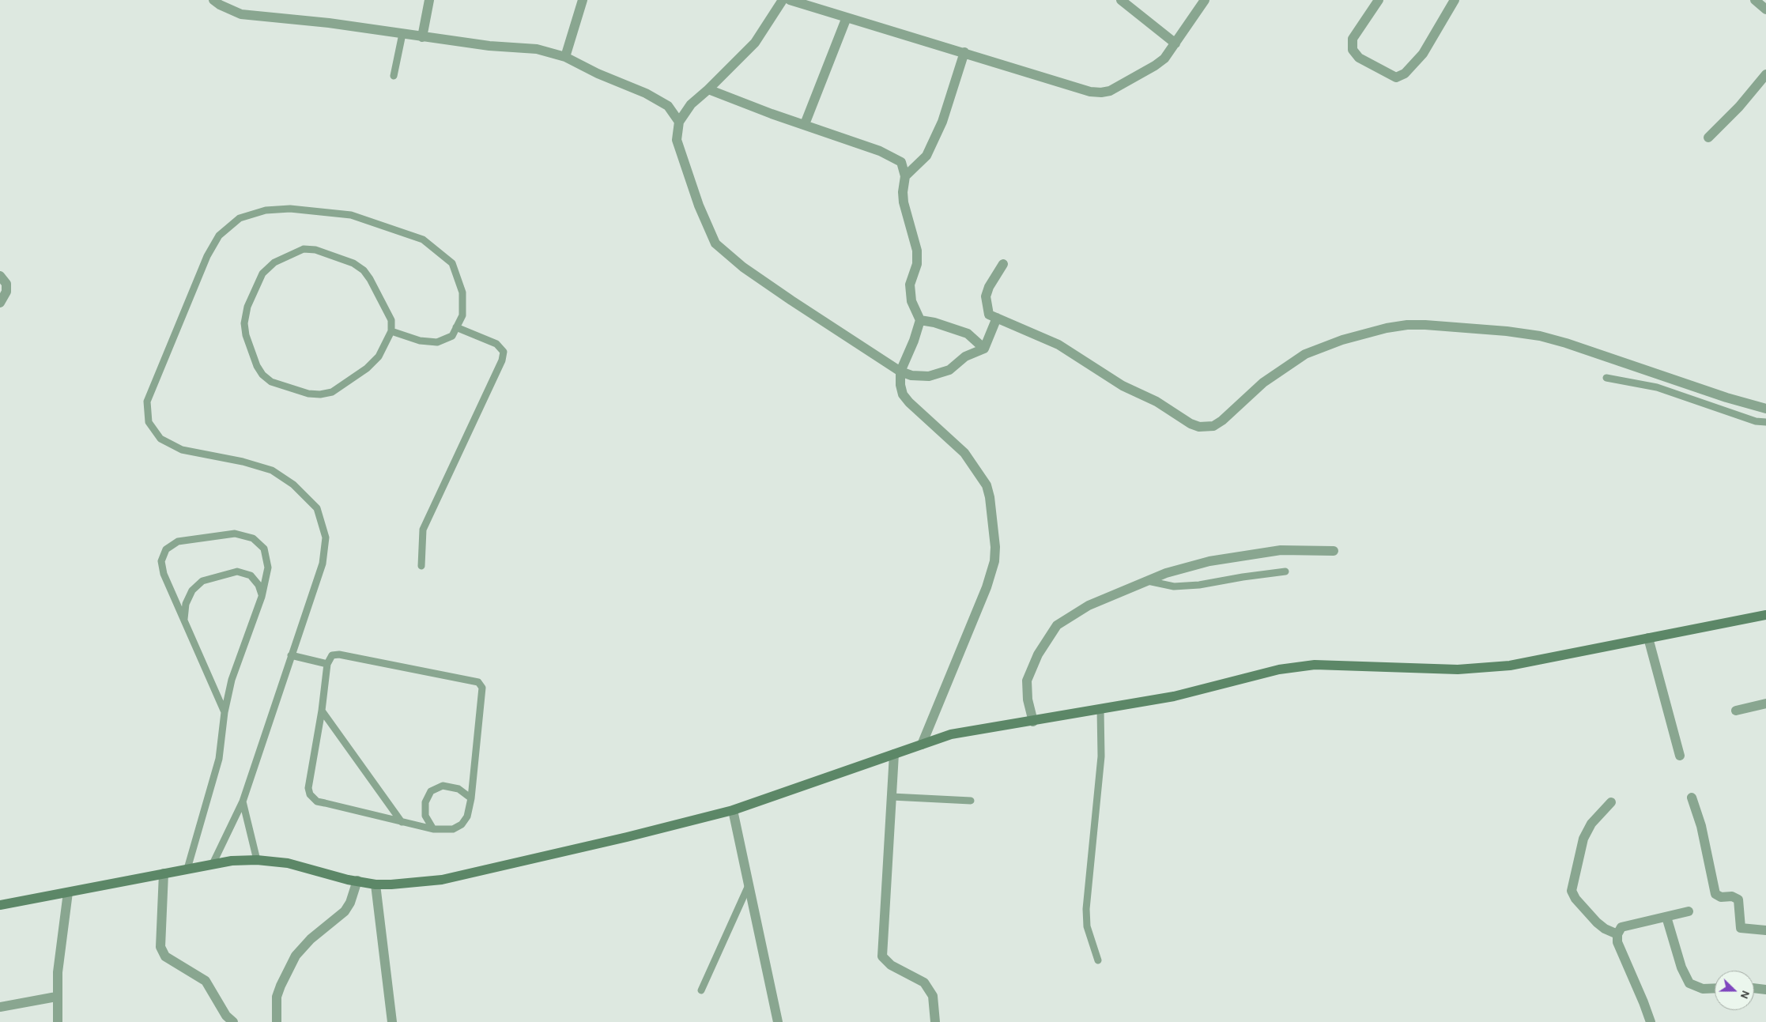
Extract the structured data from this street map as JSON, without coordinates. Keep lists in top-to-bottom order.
{
  "north": "right"
}
